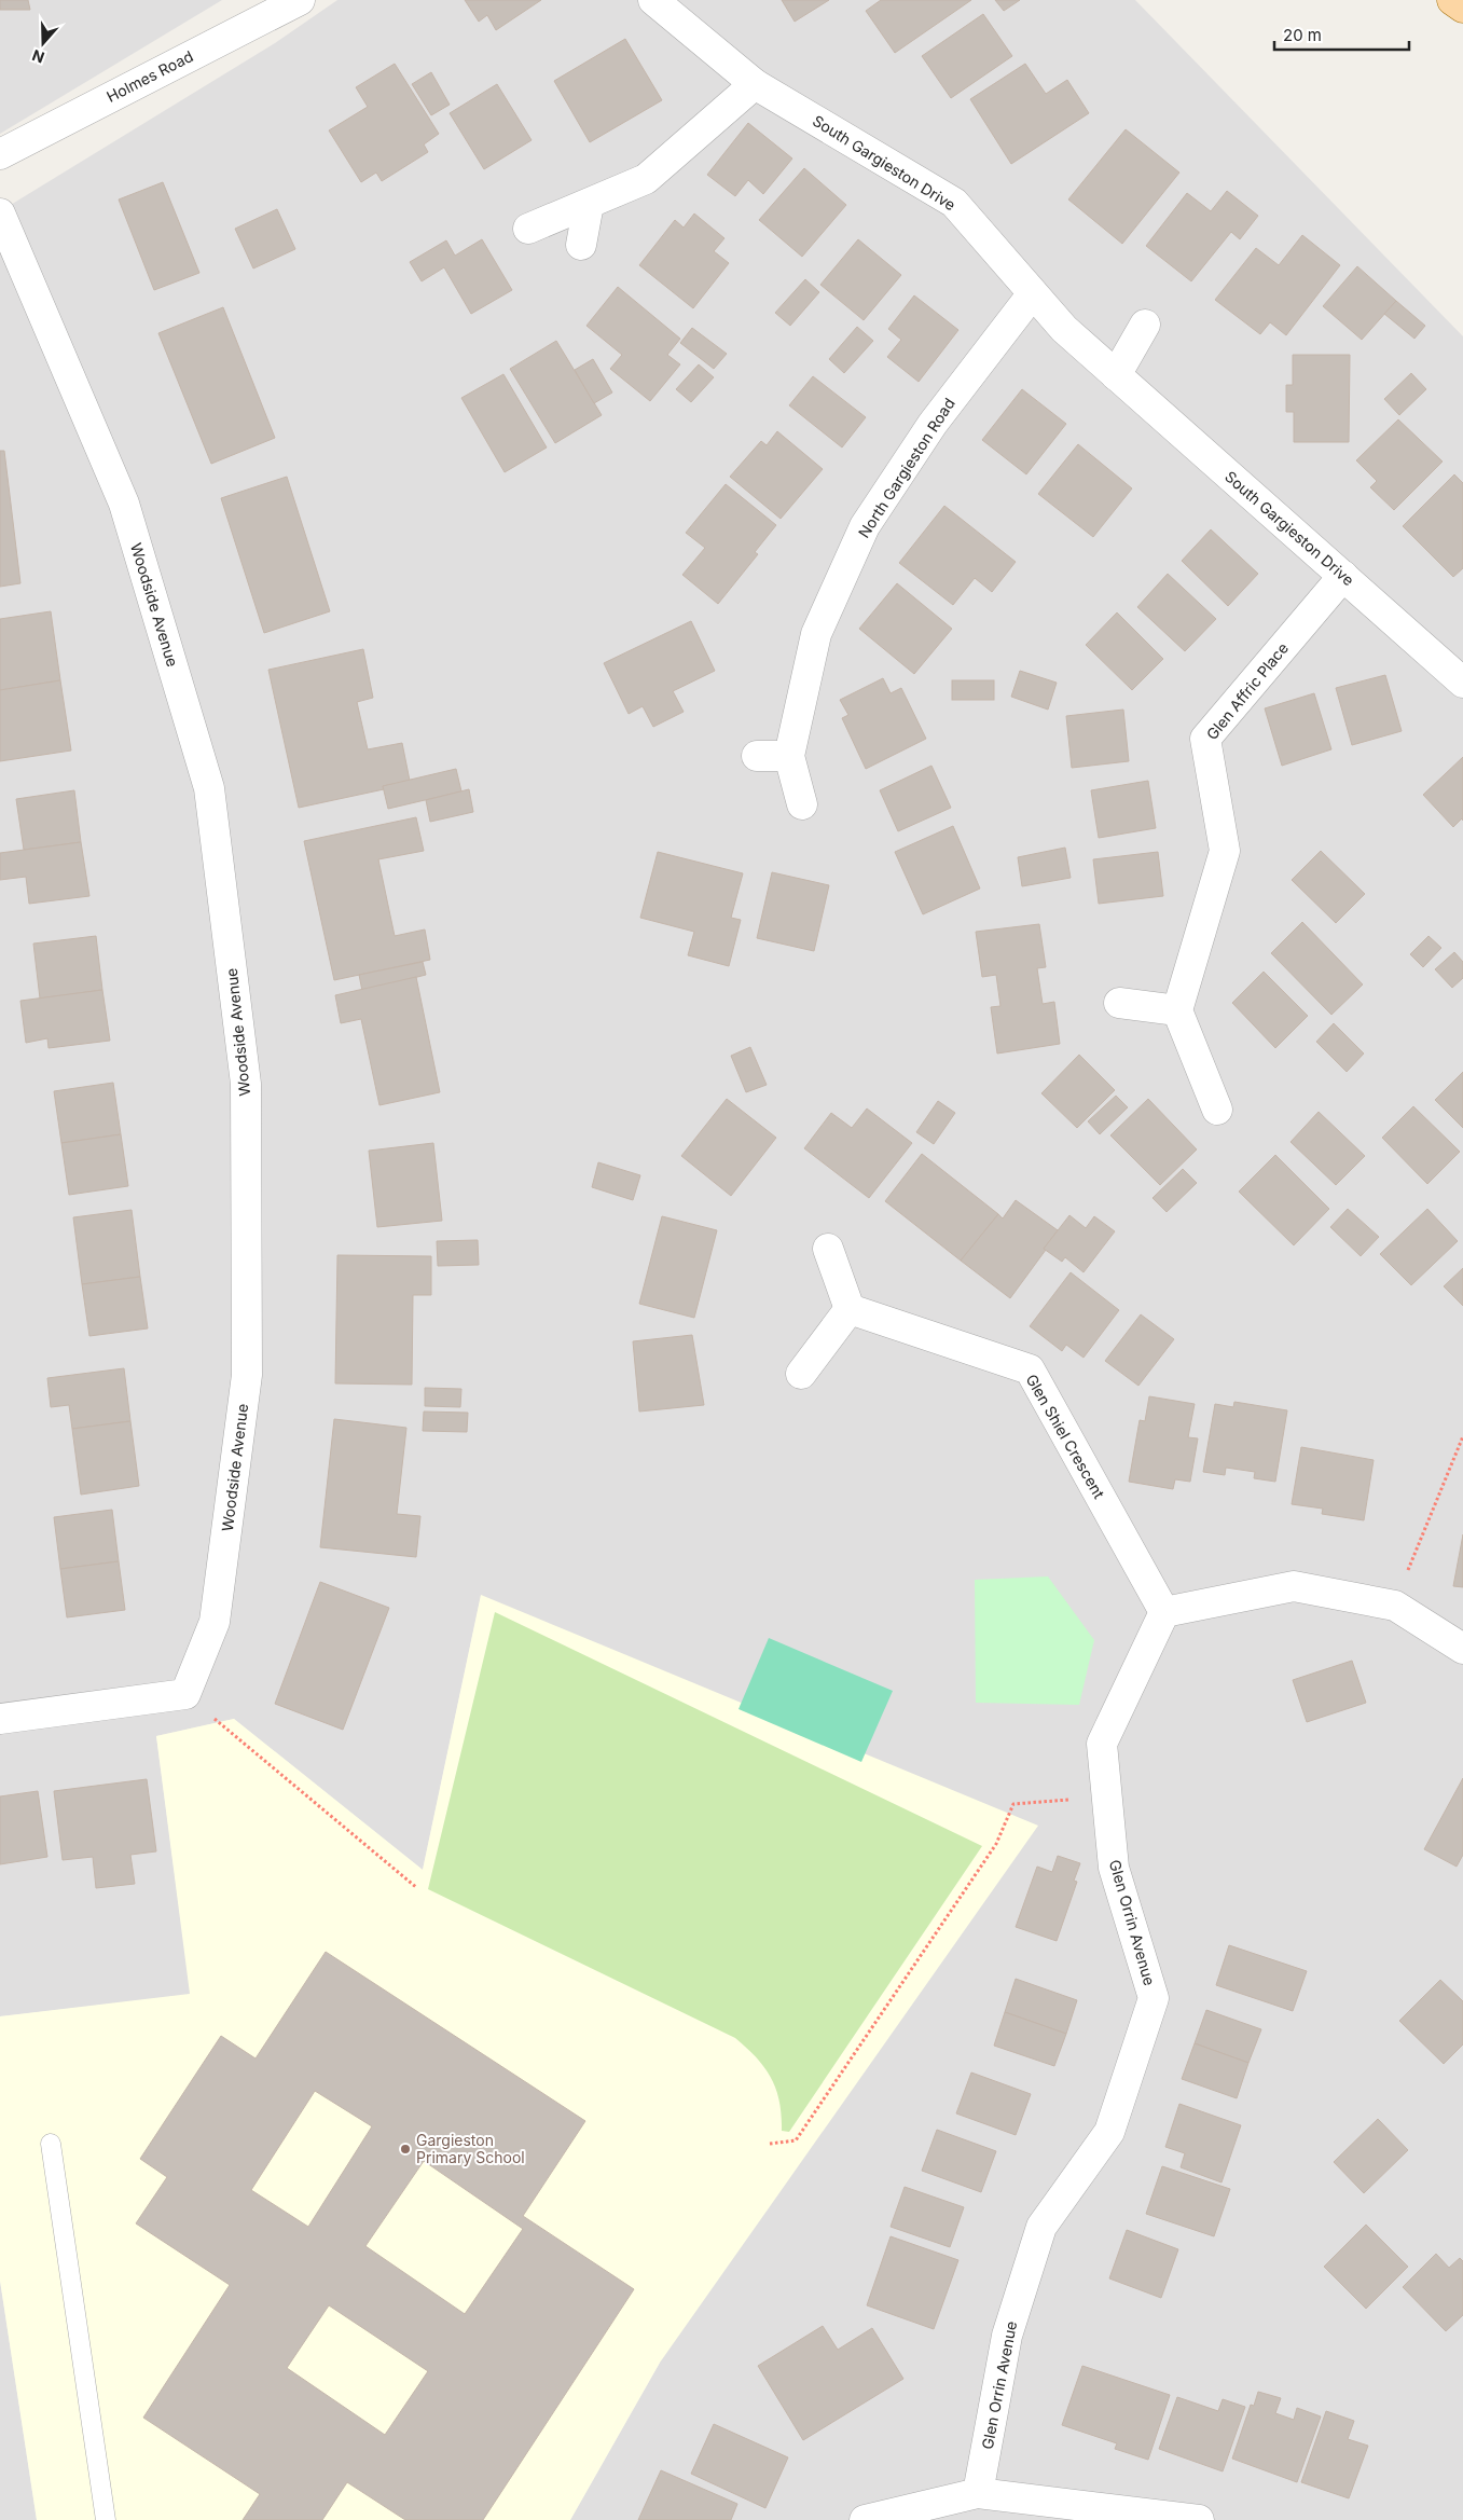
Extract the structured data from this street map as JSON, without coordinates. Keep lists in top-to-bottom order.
{
  "streets": {
    "street": [
      "Holmes Road",
      "South Gargieston Drive",
      "North Gargieston Road",
      "Woodside Avenue",
      "Glen Affric Place",
      "Glen Shiel Crescent",
      "Glen Orrin Avenue"
    ]
  },
  "crossings": [
    ["South Gargieston Drive", "North Gargieston Road"],
    ["South Gargieston Drive", "Glen Affric Place"],
    ["Glen Shiel Crescent", "Glen Orrin Avenue"]
  ],
  "places": ["Gargieston Primary School"],
  "scale_bar": "20 m",
  "north": "bottom"
}
